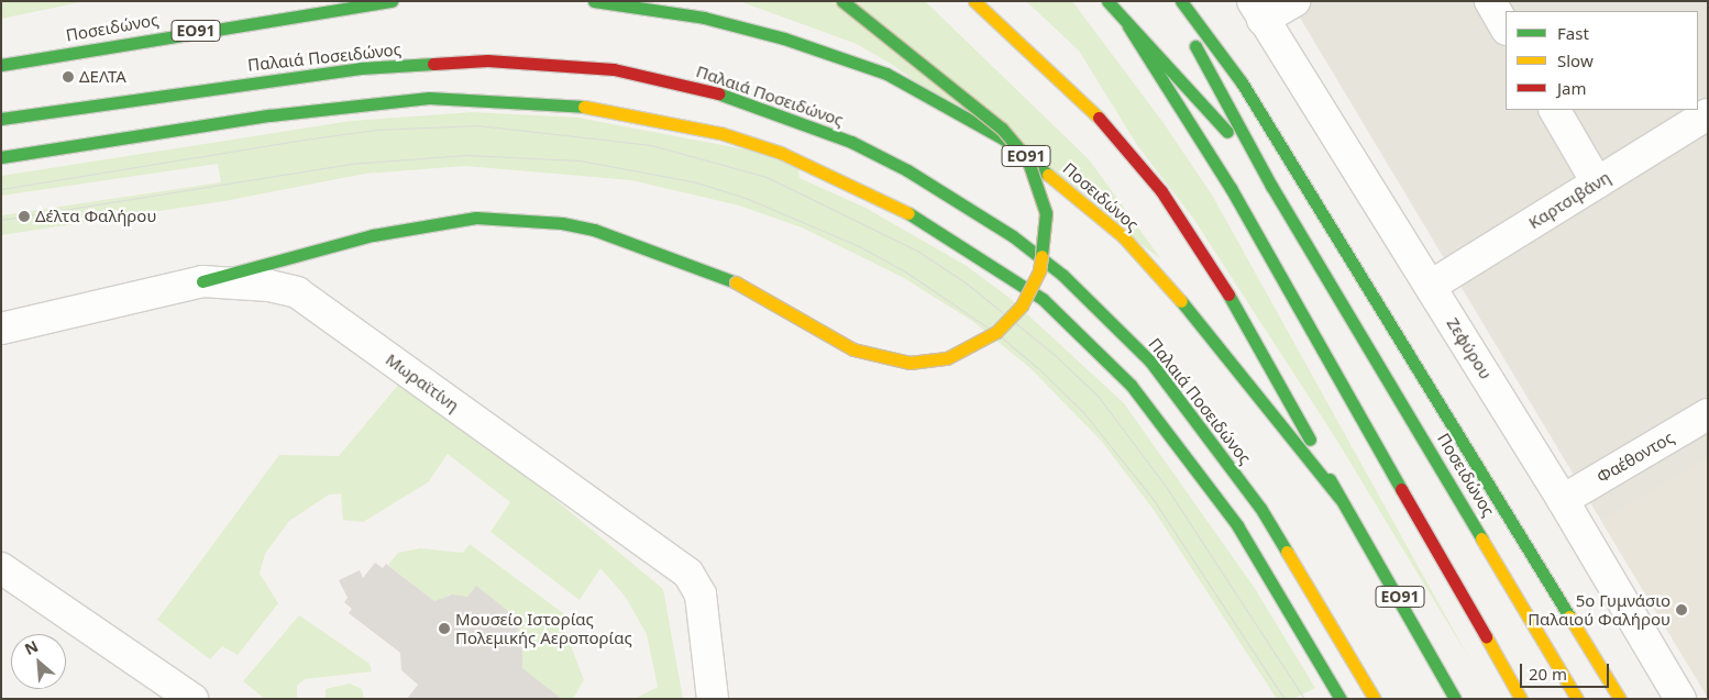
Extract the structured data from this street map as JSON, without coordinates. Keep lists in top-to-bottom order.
{
  "streets": {
    "main road": ["Ποσειδώνος", "ΕΟ91", "Παλαιά Ποσειδώνος"],
    "street": [
      "Καρτσιβάνη",
      "Ζεφύρου",
      "Μωραϊτίνη",
      "Φαέθοντος"
    ]
  },
  "crossings": [
    ["Καρτσιβάνη", "Ζεφύρου"],
    ["Ζεφύρου", "Φαέθοντος"]
  ],
  "places": [
    "ΔΕΛΤΑ",
    "Δέλτα Φαλήρου",
    "5ο Γυμνάσιο Παλαιού Φαλήρου",
    "Μουσείο Ιστορίας Πολεμικής Αεροπορίας"
  ],
  "legend": ["Fast", "Slow", "Jam"],
  "scale_bar": "20 m",
  "north": "top left"
}
